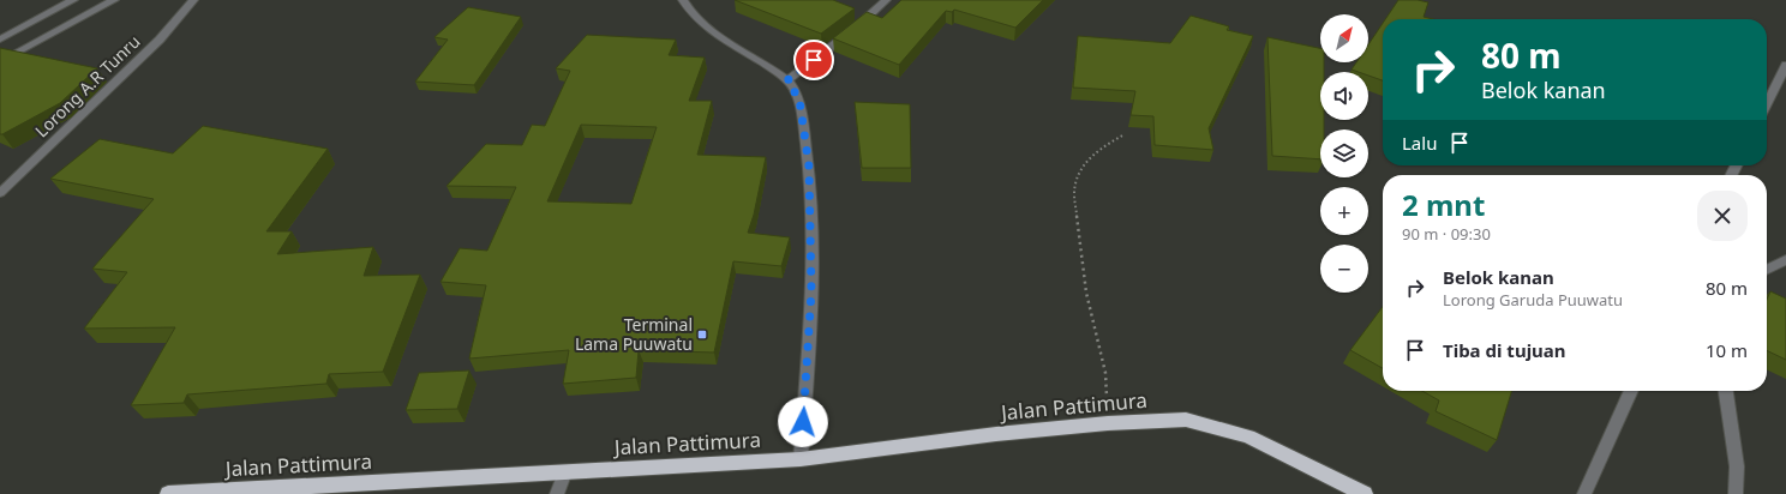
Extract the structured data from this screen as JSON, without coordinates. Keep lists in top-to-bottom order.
{
  "streets": {
    "highway": ["Jalan Pattimura"],
    "street": ["Lorong A.R Tunru"]
  },
  "places": {
    "transit": ["Terminal Lama Puuwatu"]
  },
  "north": "top right",
  "page": {
    "map_buttons": ["+", "−"],
    "turn": ["80 m", "Belok kanan"],
    "then": "Lalu",
    "heading": ["2 mnt", "90 m · 09:30"],
    "list": [
      {
        "name": "Belok kanan",
        "note": "Lorong Garuda Puuwatu",
        "value": "80 m"
      },
      {
        "name": "Tiba di tujuan",
        "value": "10 m"
      }
    ]
  }
}
